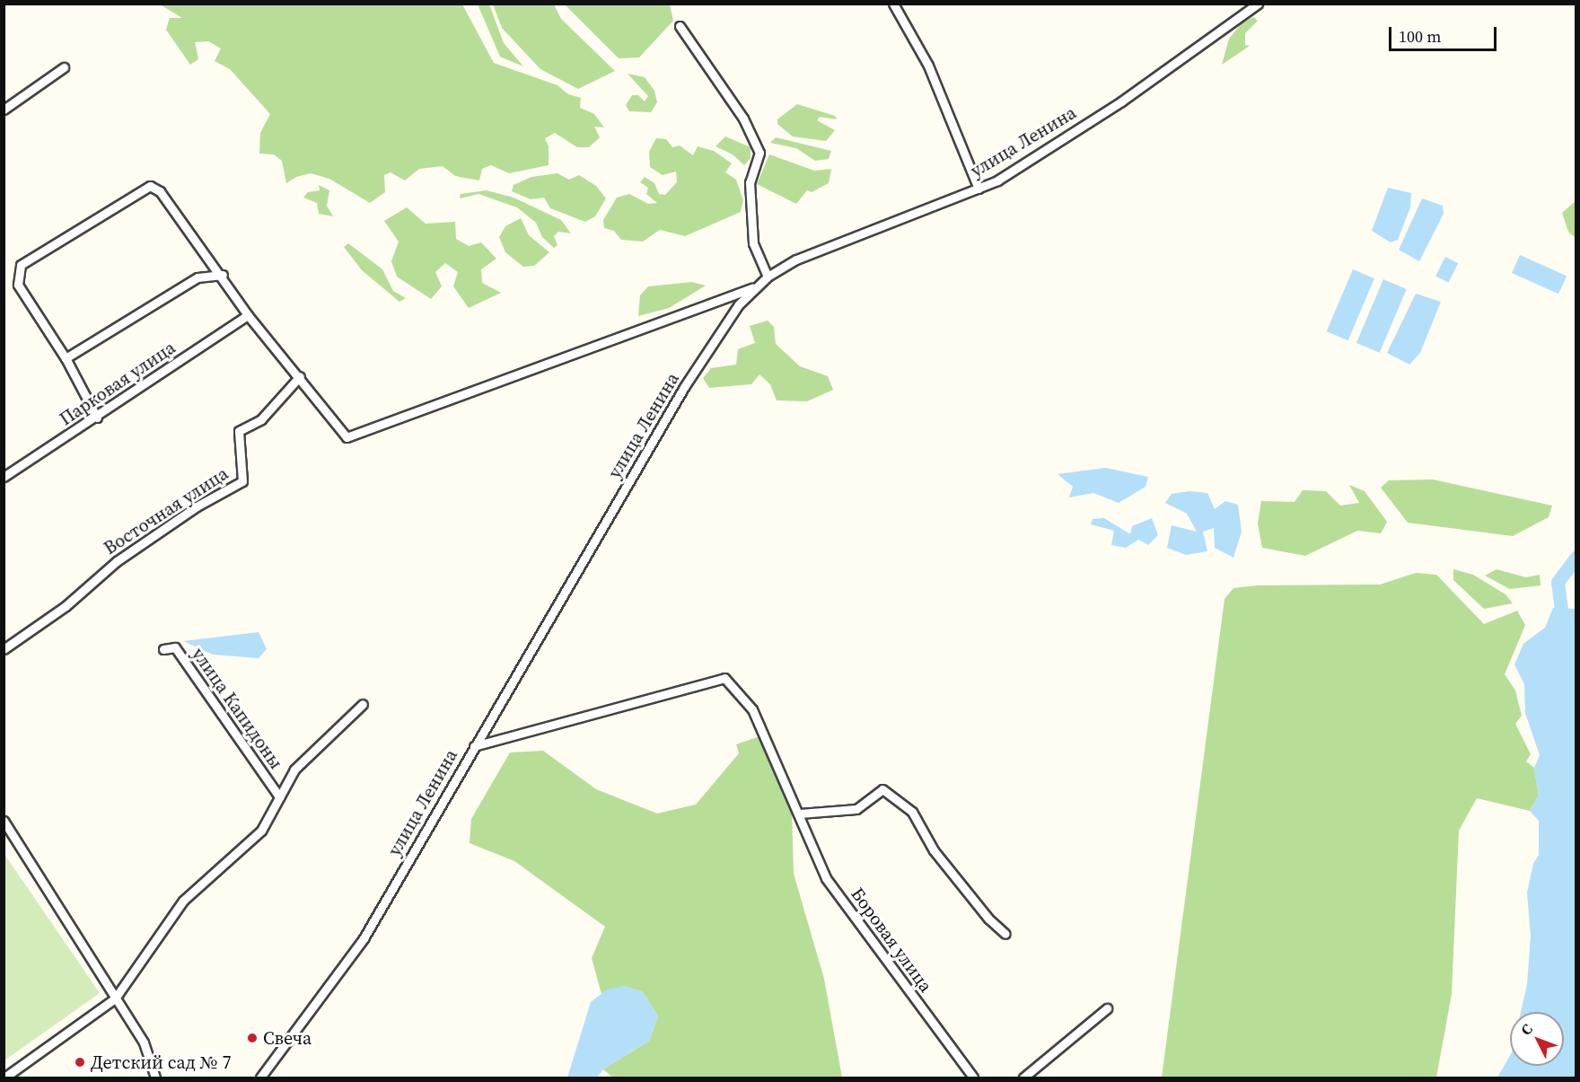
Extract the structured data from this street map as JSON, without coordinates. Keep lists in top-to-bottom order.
{
  "streets": {
    "street": [
      "улица Ленина",
      "Парковая улица",
      "Восточная улица",
      "улица Капидоны",
      "Боровая улица"
    ]
  },
  "crossings": [
    ["улица Ленина", "Боровая улица"]
  ],
  "places": ["Свеча", "Детский сад № 7"],
  "scale_bar": "100 m",
  "north": "top left"
}
